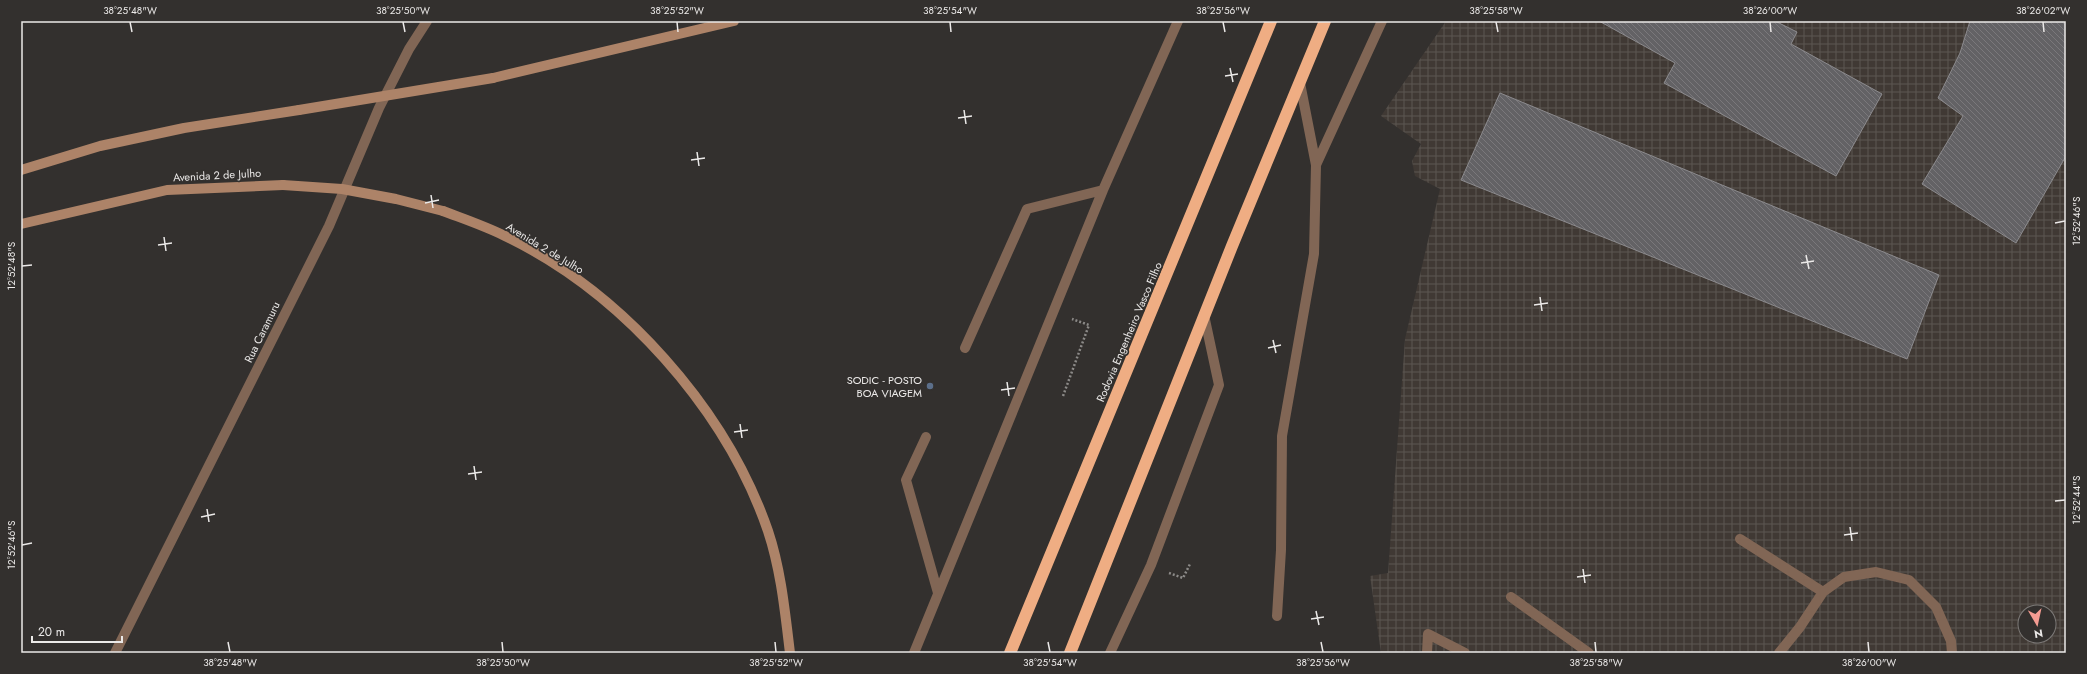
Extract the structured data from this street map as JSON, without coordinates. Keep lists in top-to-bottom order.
{
  "streets": {
    "highway": ["Rodovia Engenheiro Vasco Filho"],
    "main road": ["Avenida 2 de Julho"],
    "street": ["Rua Caramuru"]
  },
  "places": ["SODIC - POSTO BOA VIAGEM"],
  "scale_bar": "20 m",
  "north": "bottom",
  "coordinates": [
    "38°25'48\"W",
    "38°25'50\"W",
    "38°25'52\"W",
    "38°25'54\"W",
    "38°25'56\"W",
    "38°25'58\"W",
    "38°26'00\"W",
    "38°26'02\"W",
    "12°52'46\"S",
    "12°52'48\"S",
    "12°52'44\"S"
  ]
}
